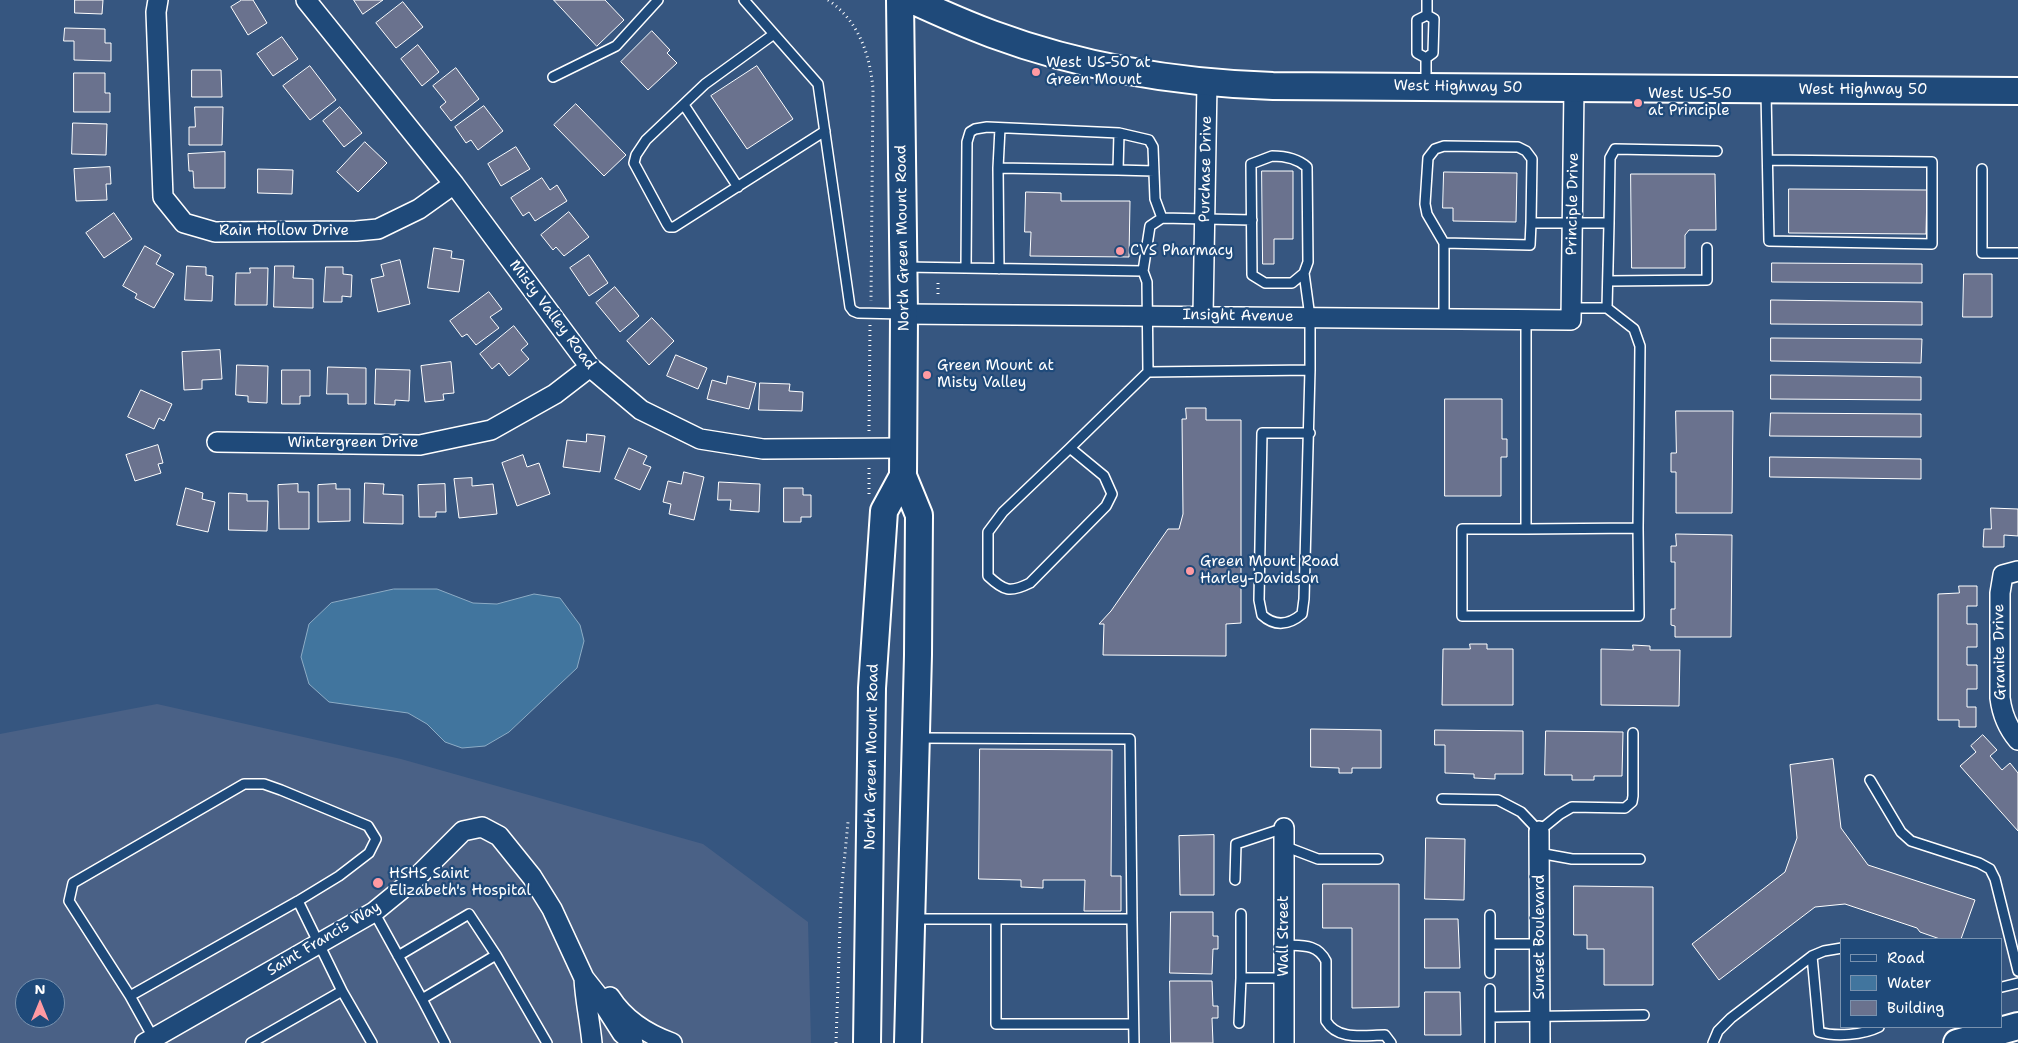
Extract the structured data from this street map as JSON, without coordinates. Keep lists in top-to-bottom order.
{
  "streets": {
    "street": [
      "West Highway 50",
      "Purchase Drive",
      "Principle Drive",
      "Rain Hollow Drive",
      "North Green Mount Road",
      "Misty Valley Road",
      "Insight Avenue",
      "Wintergreen Drive",
      "Granite Drive",
      "Wall Street",
      "Sunset Boulevard",
      "Saint Francis Way"
    ]
  },
  "crossings": [
    ["West Highway 50", "Purchase Drive"],
    ["West Highway 50", "Principle Drive"],
    ["Purchase Drive", "Insight Avenue"],
    ["Principle Drive", "Insight Avenue"],
    ["Rain Hollow Drive", "Misty Valley Road"],
    ["North Green Mount Road", "Misty Valley Road"],
    ["North Green Mount Road", "Insight Avenue"],
    ["Misty Valley Road", "Wintergreen Drive"]
  ],
  "places": [
    "West US-50 at Green Mount",
    "West US-50 at Principle",
    "CVS Pharmacy",
    "Green Mount at Misty Valley",
    "Green Mount Road Harley-Davidson",
    "HSHS Saint Elizabeth's Hospital"
  ],
  "legend": ["Road", "Water", "Building"],
  "north": "top"
}
